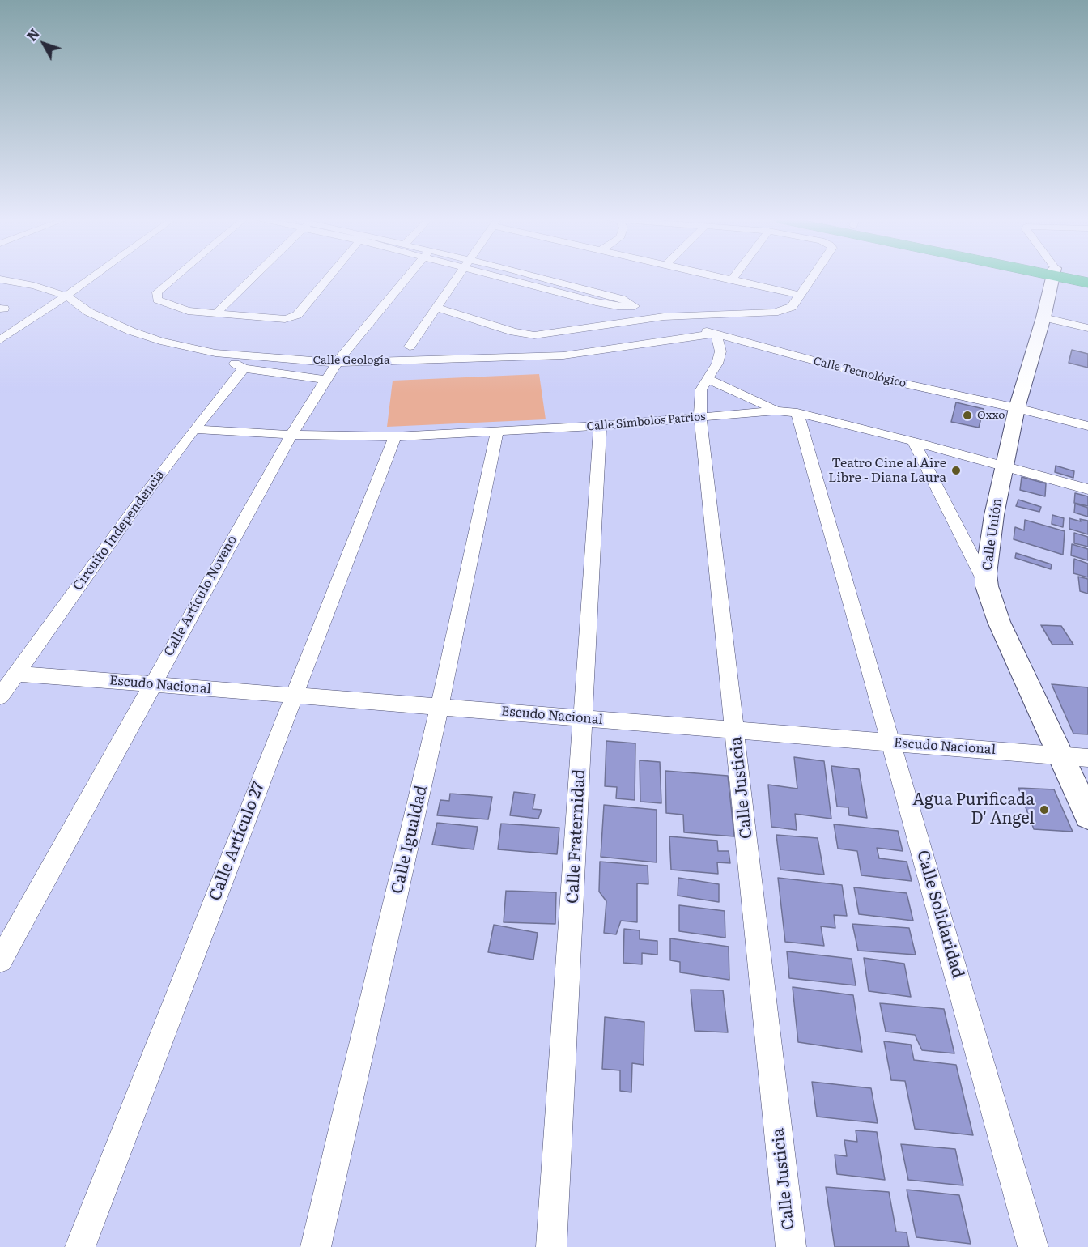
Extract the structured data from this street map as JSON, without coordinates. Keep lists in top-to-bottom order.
{
  "streets": {
    "street": [
      "Calle Geología",
      "Calle Tecnológico",
      "Calle Símbolos Patrios",
      "Circuito Independencia",
      "Calle Unión",
      "Calle Artículo Noveno",
      "Escudo Nacional",
      "Calle Justicia",
      "Calle Fraternidad",
      "Calle Igualdad",
      "Calle Artículo 27",
      "Calle Solidaridad"
    ]
  },
  "crossings": [
    ["Calle Geología", "Calle Tecnológico"],
    ["Calle Geología", "Calle Artículo Noveno"],
    ["Calle Geología", "Calle Justicia"],
    ["Calle Tecnológico", "Calle Unión"],
    ["Calle Tecnológico", "Calle Justicia"],
    ["Calle Símbolos Patrios", "Circuito Independencia"],
    ["Calle Símbolos Patrios", "Calle Unión"],
    ["Calle Símbolos Patrios", "Calle Artículo Noveno"],
    ["Calle Símbolos Patrios", "Calle Justicia"],
    ["Calle Símbolos Patrios", "Calle Fraternidad"],
    ["Calle Símbolos Patrios", "Calle Igualdad"],
    ["Calle Símbolos Patrios", "Calle Artículo 27"],
    ["Calle Símbolos Patrios", "Calle Solidaridad"],
    ["Circuito Independencia", "Escudo Nacional"],
    ["Calle Unión", "Escudo Nacional"],
    ["Calle Artículo Noveno", "Escudo Nacional"],
    ["Escudo Nacional", "Calle Justicia"],
    ["Escudo Nacional", "Calle Fraternidad"],
    ["Escudo Nacional", "Calle Igualdad"],
    ["Escudo Nacional", "Calle Artículo 27"],
    ["Escudo Nacional", "Calle Solidaridad"]
  ],
  "places": ["Oxxo", "Teatro Cine al Aire Libre - Diana Laura", "Agua Purificada D' Angel"],
  "north": "top left"
}
